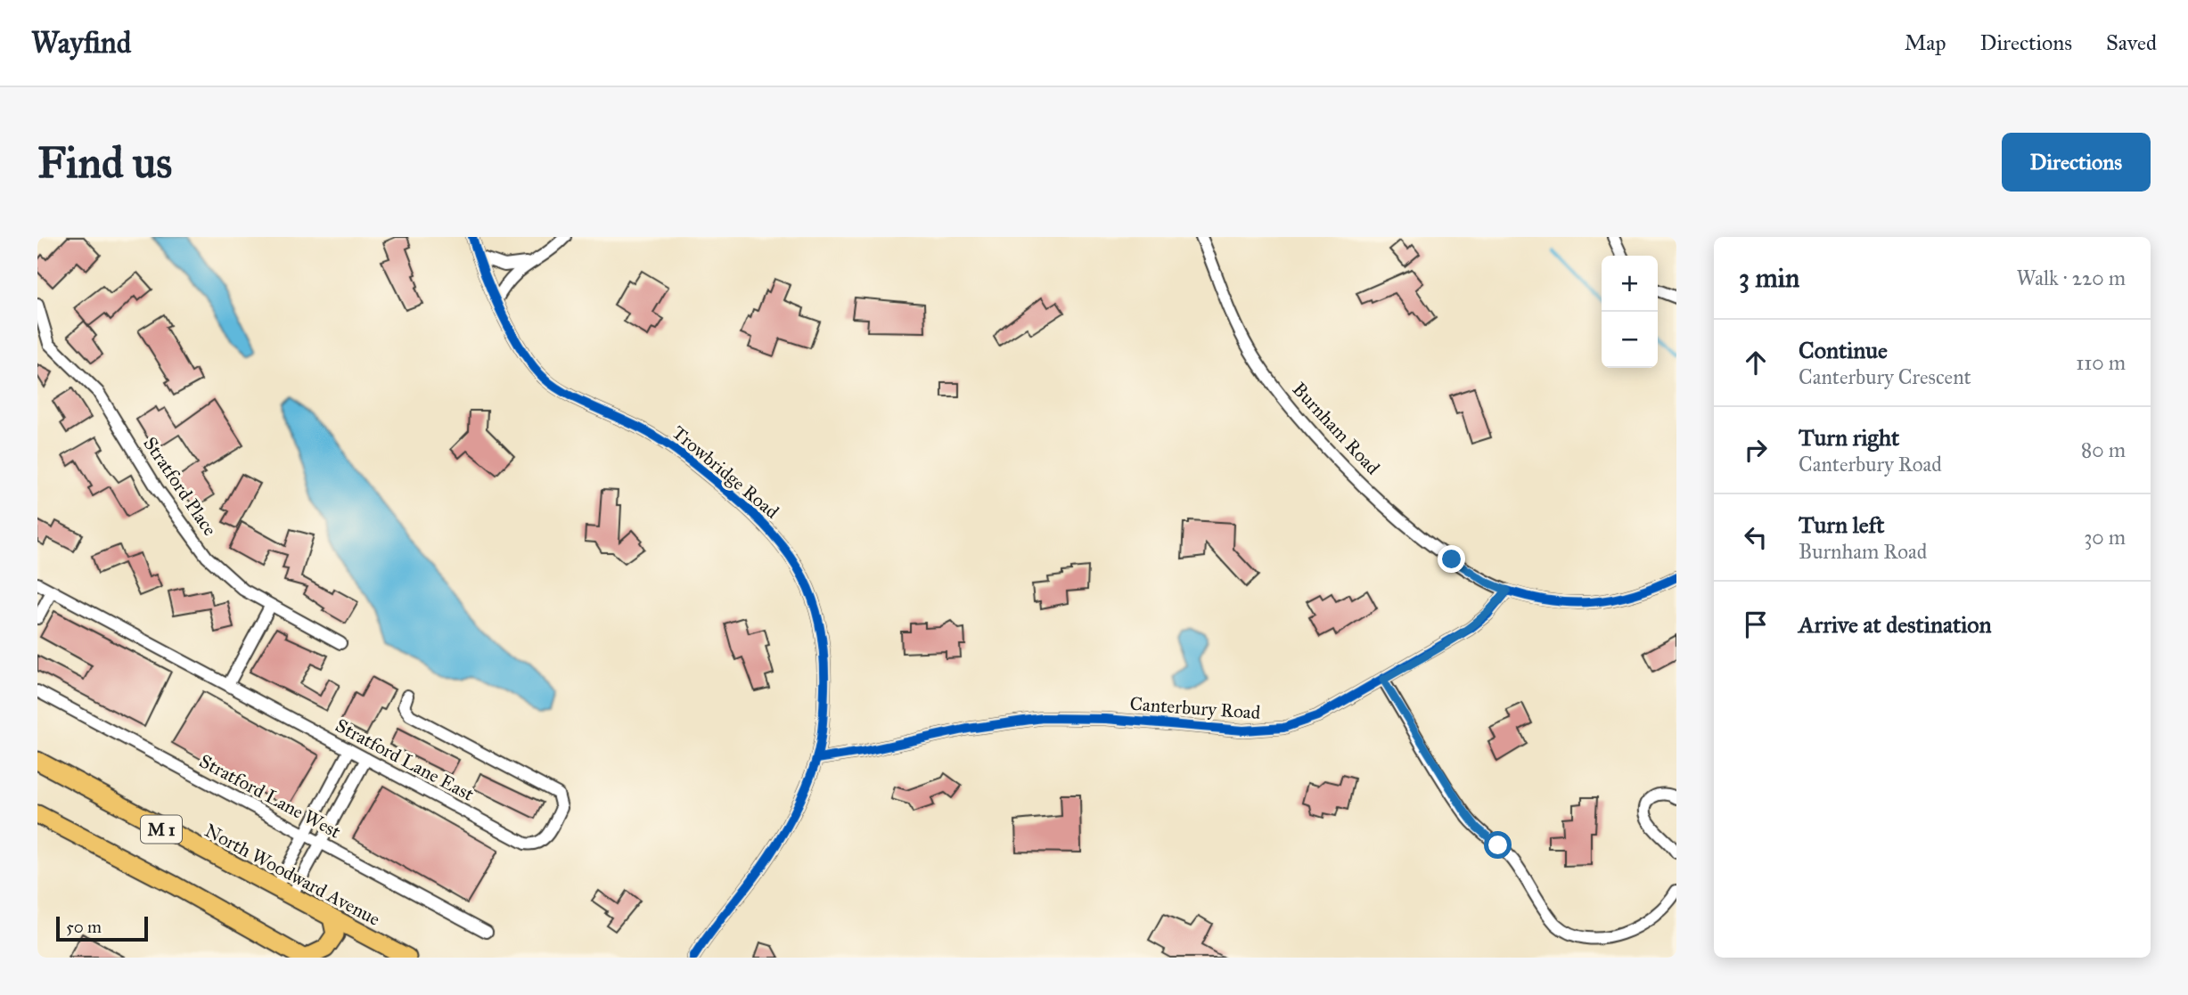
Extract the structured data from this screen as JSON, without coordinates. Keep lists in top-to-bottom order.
{
  "streets": {
    "main road": ["M 1", "North Woodward Avenue"],
    "street": [
      "Burnham Road",
      "Trowbridge Road",
      "Stratford Place",
      "Canterbury Road",
      "Stratford Lane East",
      "Stratford Lane West"
    ]
  },
  "crossings": [
    ["Burnham Road", "Canterbury Road"],
    ["Trowbridge Road", "Canterbury Road"]
  ],
  "scale_bar": "50 m",
  "page": {
    "header": "Wayfind",
    "nav": ["Map", "Directions", "Saved"],
    "buttons": "Directions",
    "title": "Find us",
    "heading": ["3 min", "Walk · 220 m"],
    "map_buttons": ["+", "−"],
    "list": [
      ["Continue", "Canterbury Crescent", "110 m"],
      ["Turn right", "Canterbury Road", "80 m"],
      ["Turn left", "Burnham Road", "30 m"],
      "Arrive at destination"
    ],
    "scale": "50 m"
  }
}
